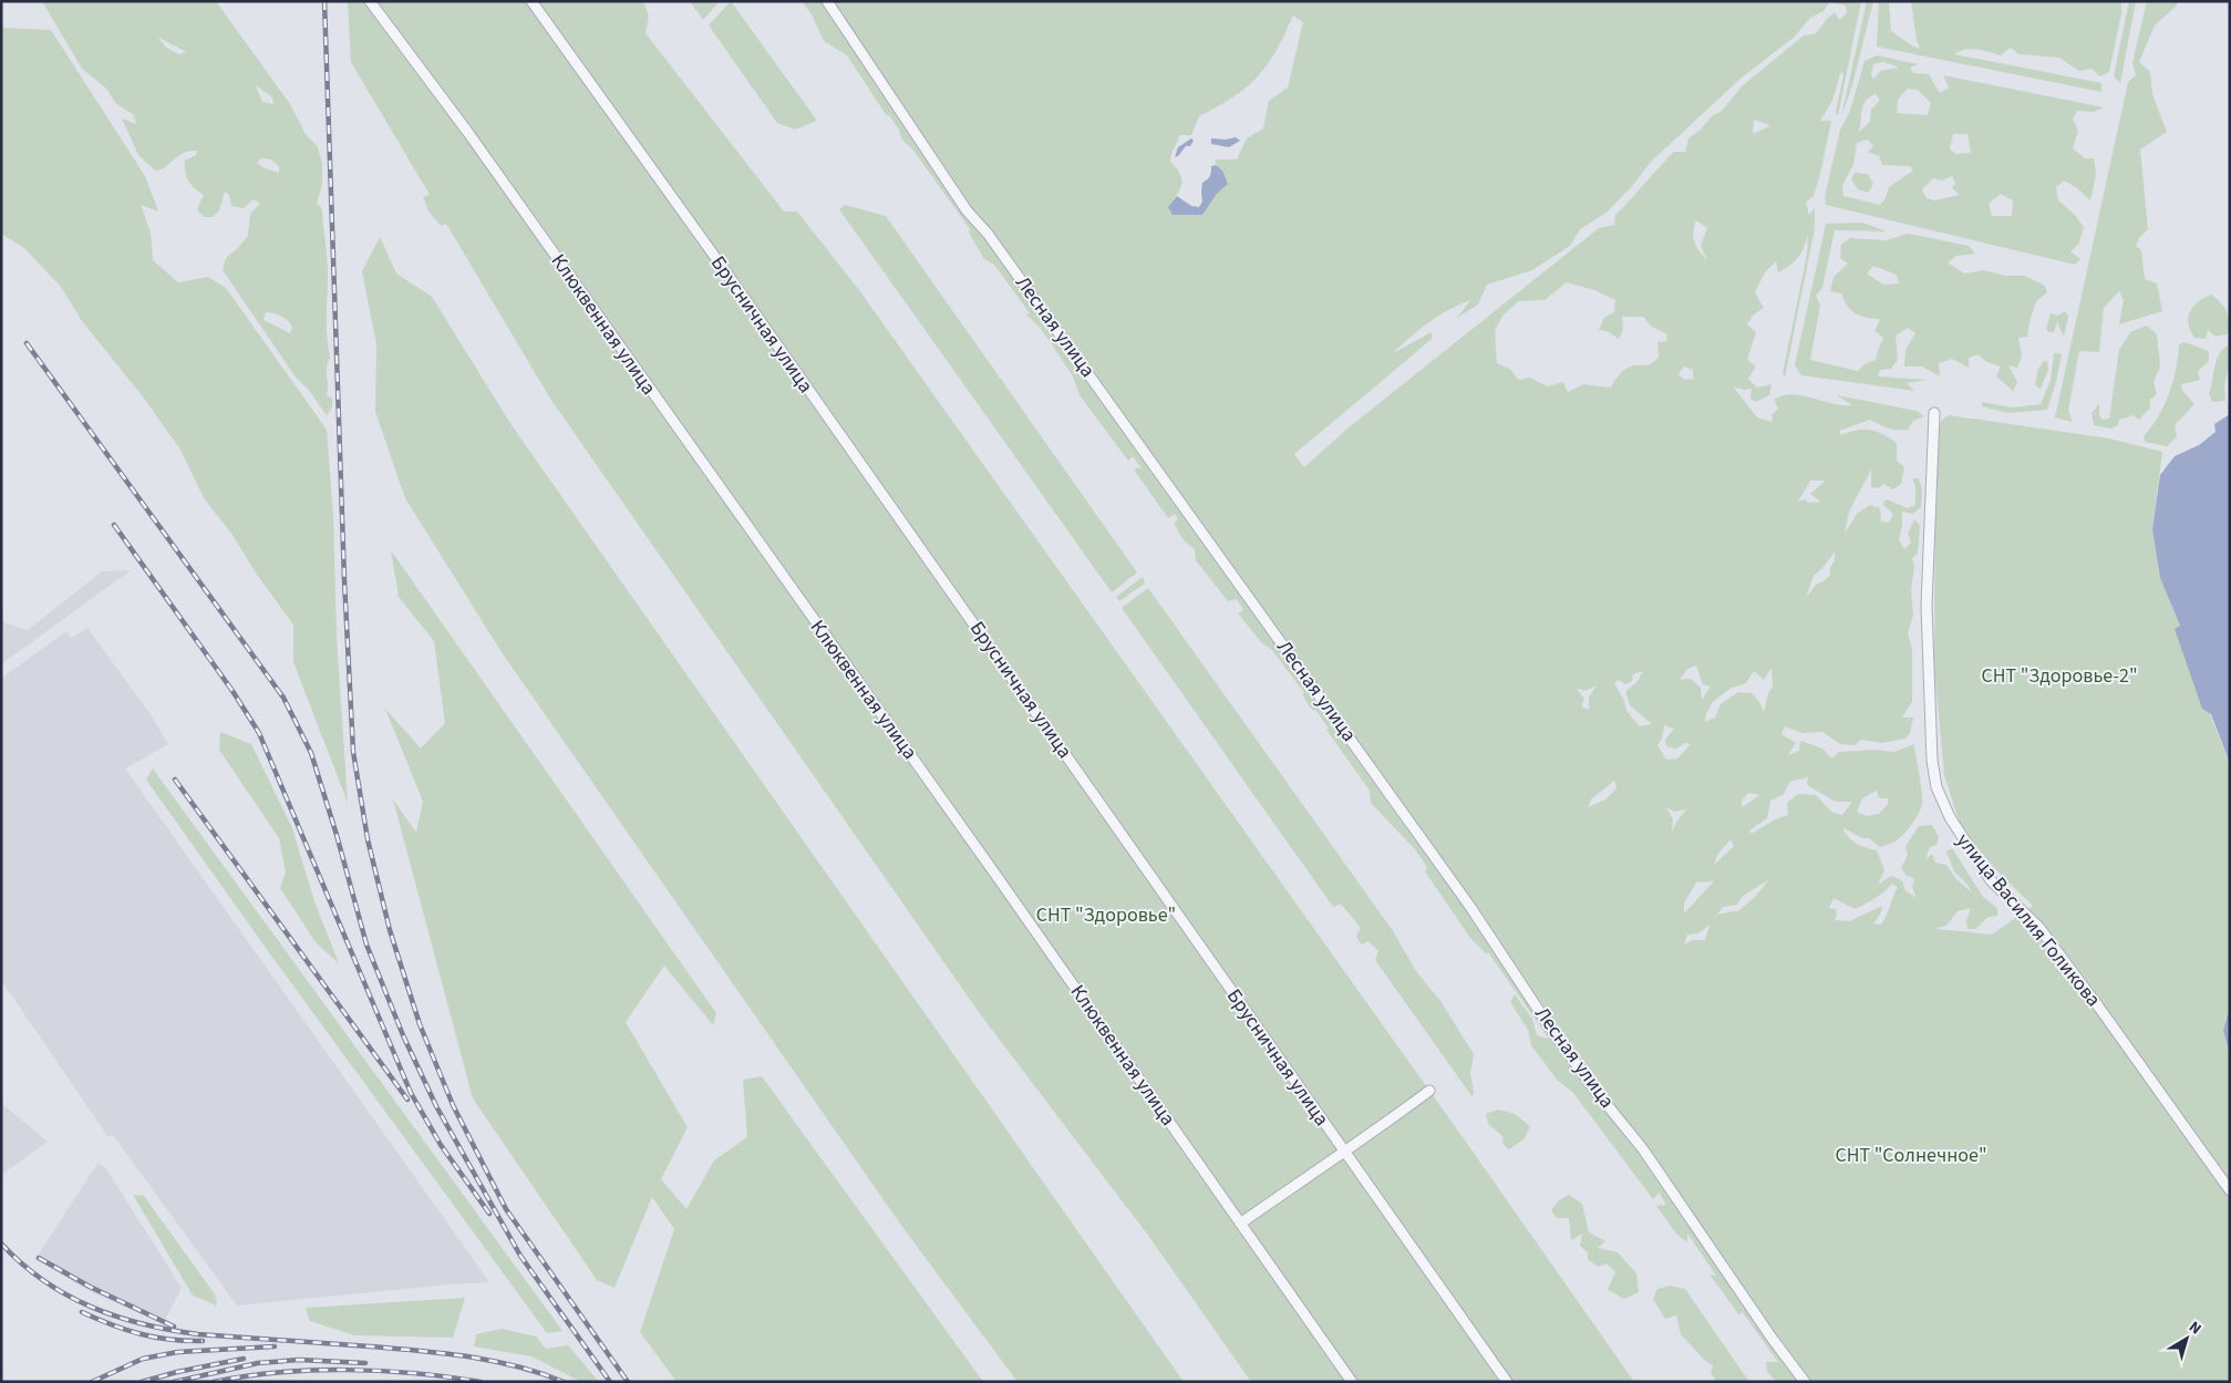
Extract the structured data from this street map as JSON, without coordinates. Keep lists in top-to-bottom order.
{
  "streets": {
    "street": [
      "Клюквенная улица",
      "Брусничная улица",
      "Лесная улица",
      "улица Василия Голикова"
    ]
  },
  "parks": ["СНТ \"Здоровье-2\"", "СНТ \"Здоровье\"", "СНТ \"Солнечное\""],
  "north": "top right"
}
